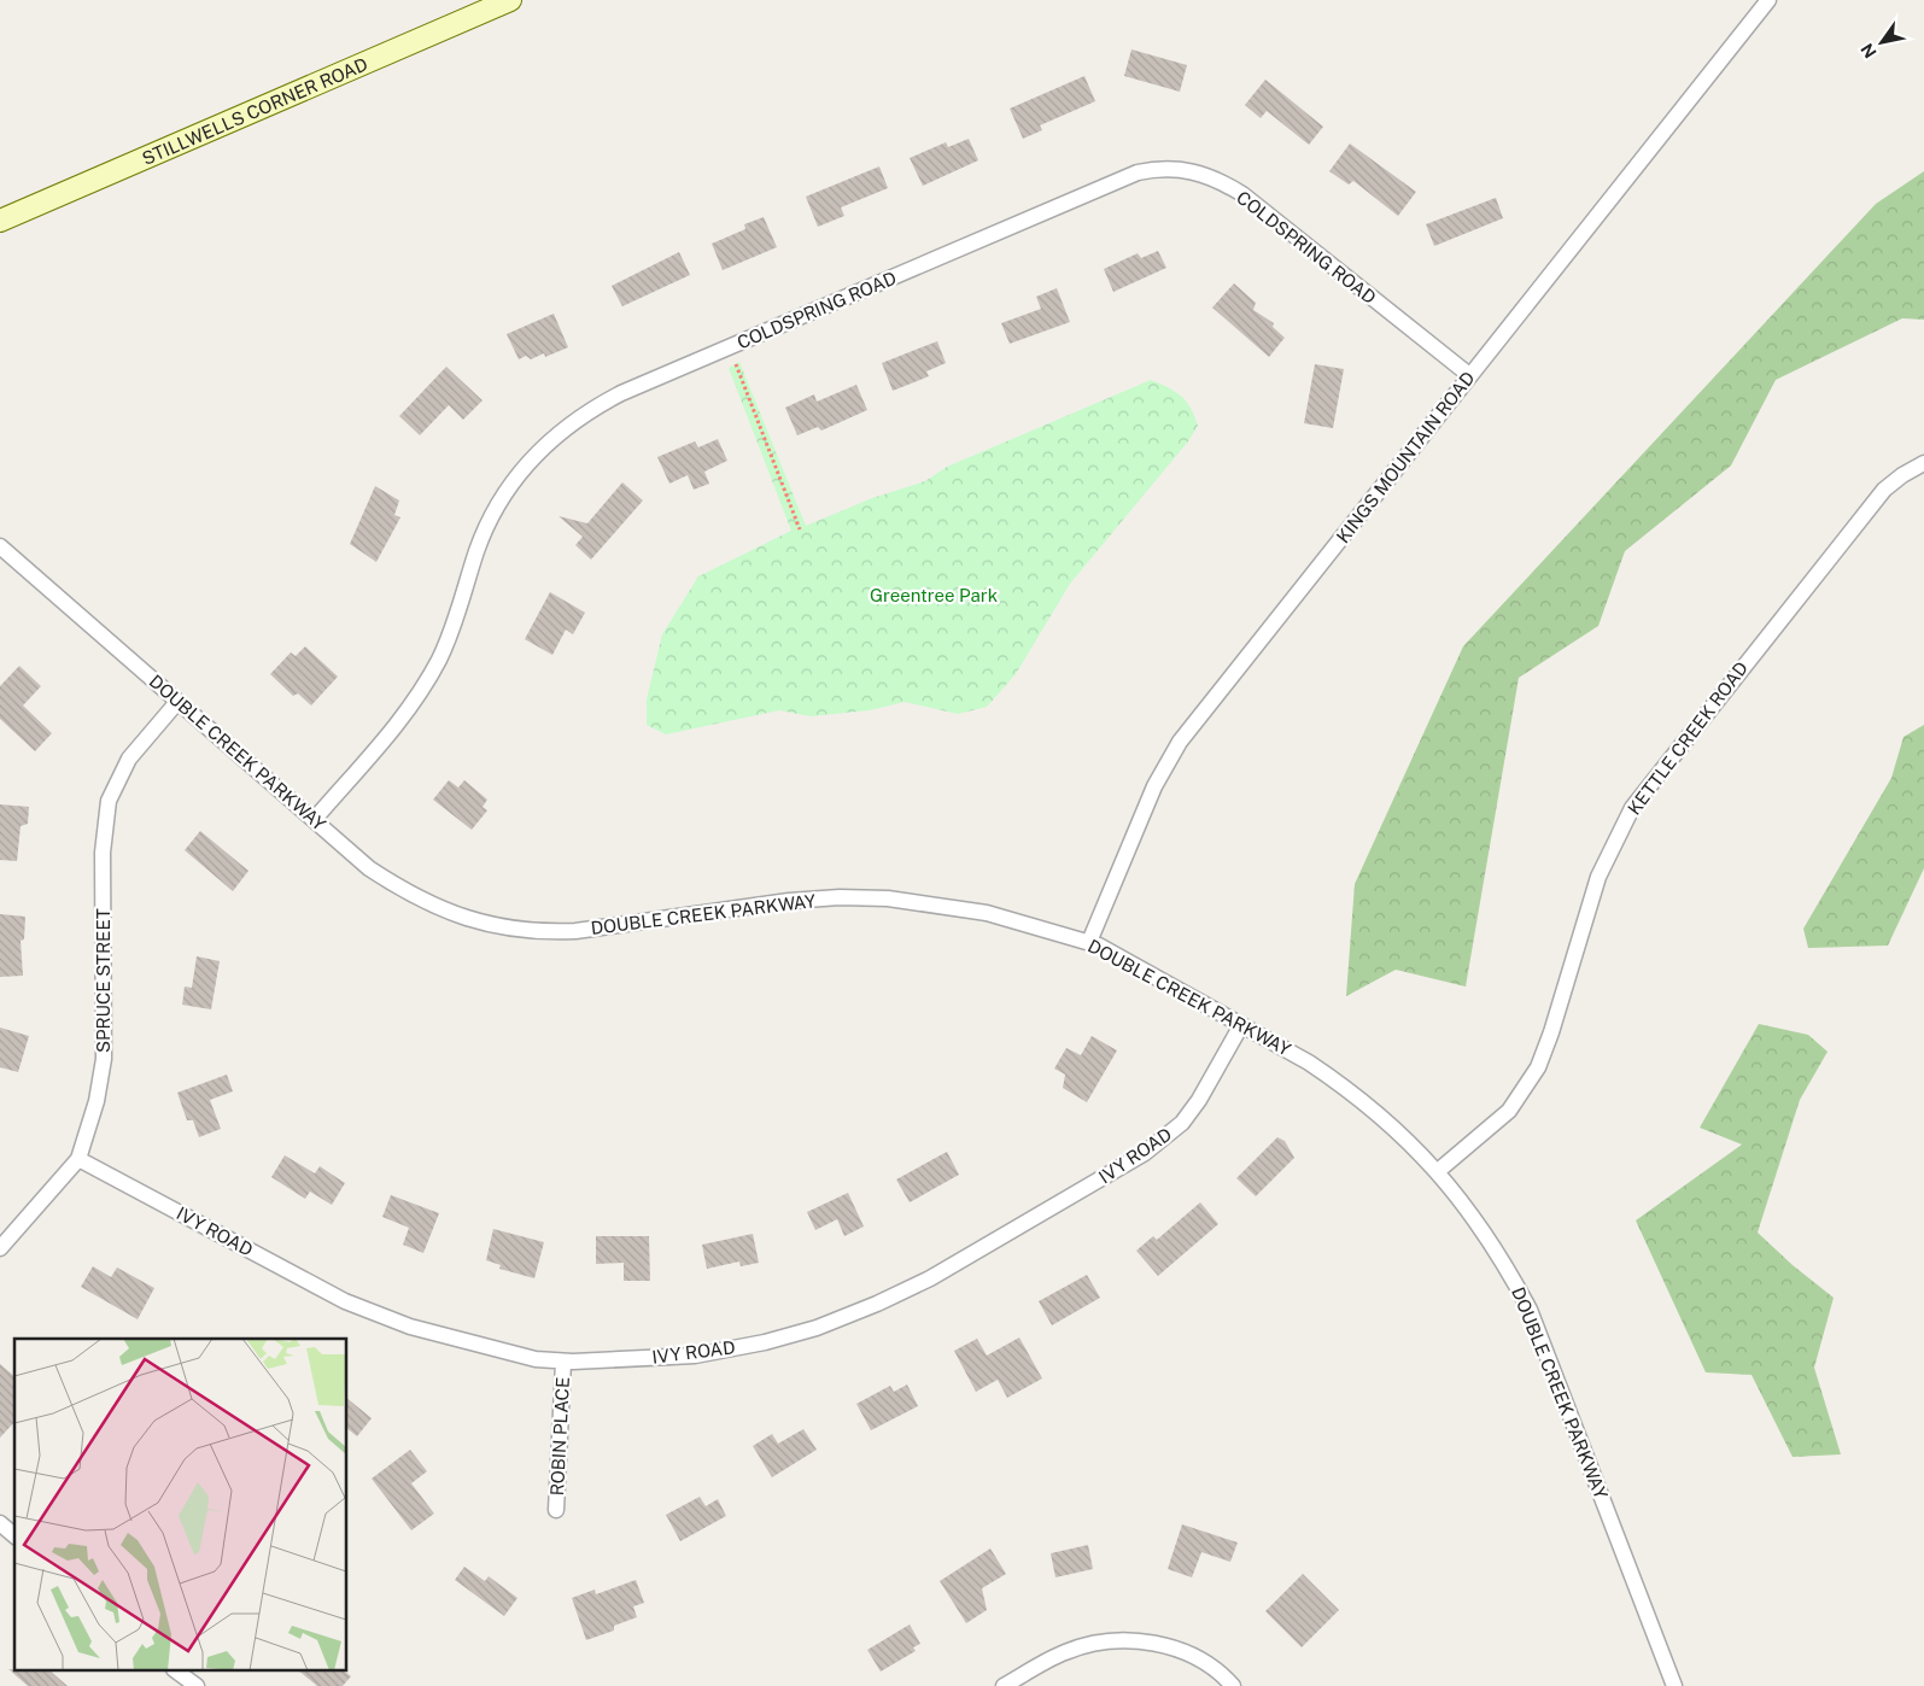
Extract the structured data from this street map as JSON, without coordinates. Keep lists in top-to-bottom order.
{
  "streets": {
    "street": [
      "STILLWELLS CORNER ROAD",
      "COLDSPRING ROAD",
      "KINGS MOUNTAIN ROAD",
      "KETTLE CREEK ROAD",
      "DOUBLE CREEK PARKWAY",
      "SPRUCE STREET",
      "IVY ROAD",
      "ROBIN PLACE"
    ]
  },
  "crossings": [
    ["COLDSPRING ROAD", "KINGS MOUNTAIN ROAD"],
    ["COLDSPRING ROAD", "DOUBLE CREEK PARKWAY"],
    ["KINGS MOUNTAIN ROAD", "DOUBLE CREEK PARKWAY"],
    ["KETTLE CREEK ROAD", "DOUBLE CREEK PARKWAY"],
    ["DOUBLE CREEK PARKWAY", "SPRUCE STREET"],
    ["DOUBLE CREEK PARKWAY", "IVY ROAD"],
    ["SPRUCE STREET", "IVY ROAD"],
    ["IVY ROAD", "ROBIN PLACE"]
  ],
  "parks": ["Greentree Park"],
  "north": "bottom left"
}
